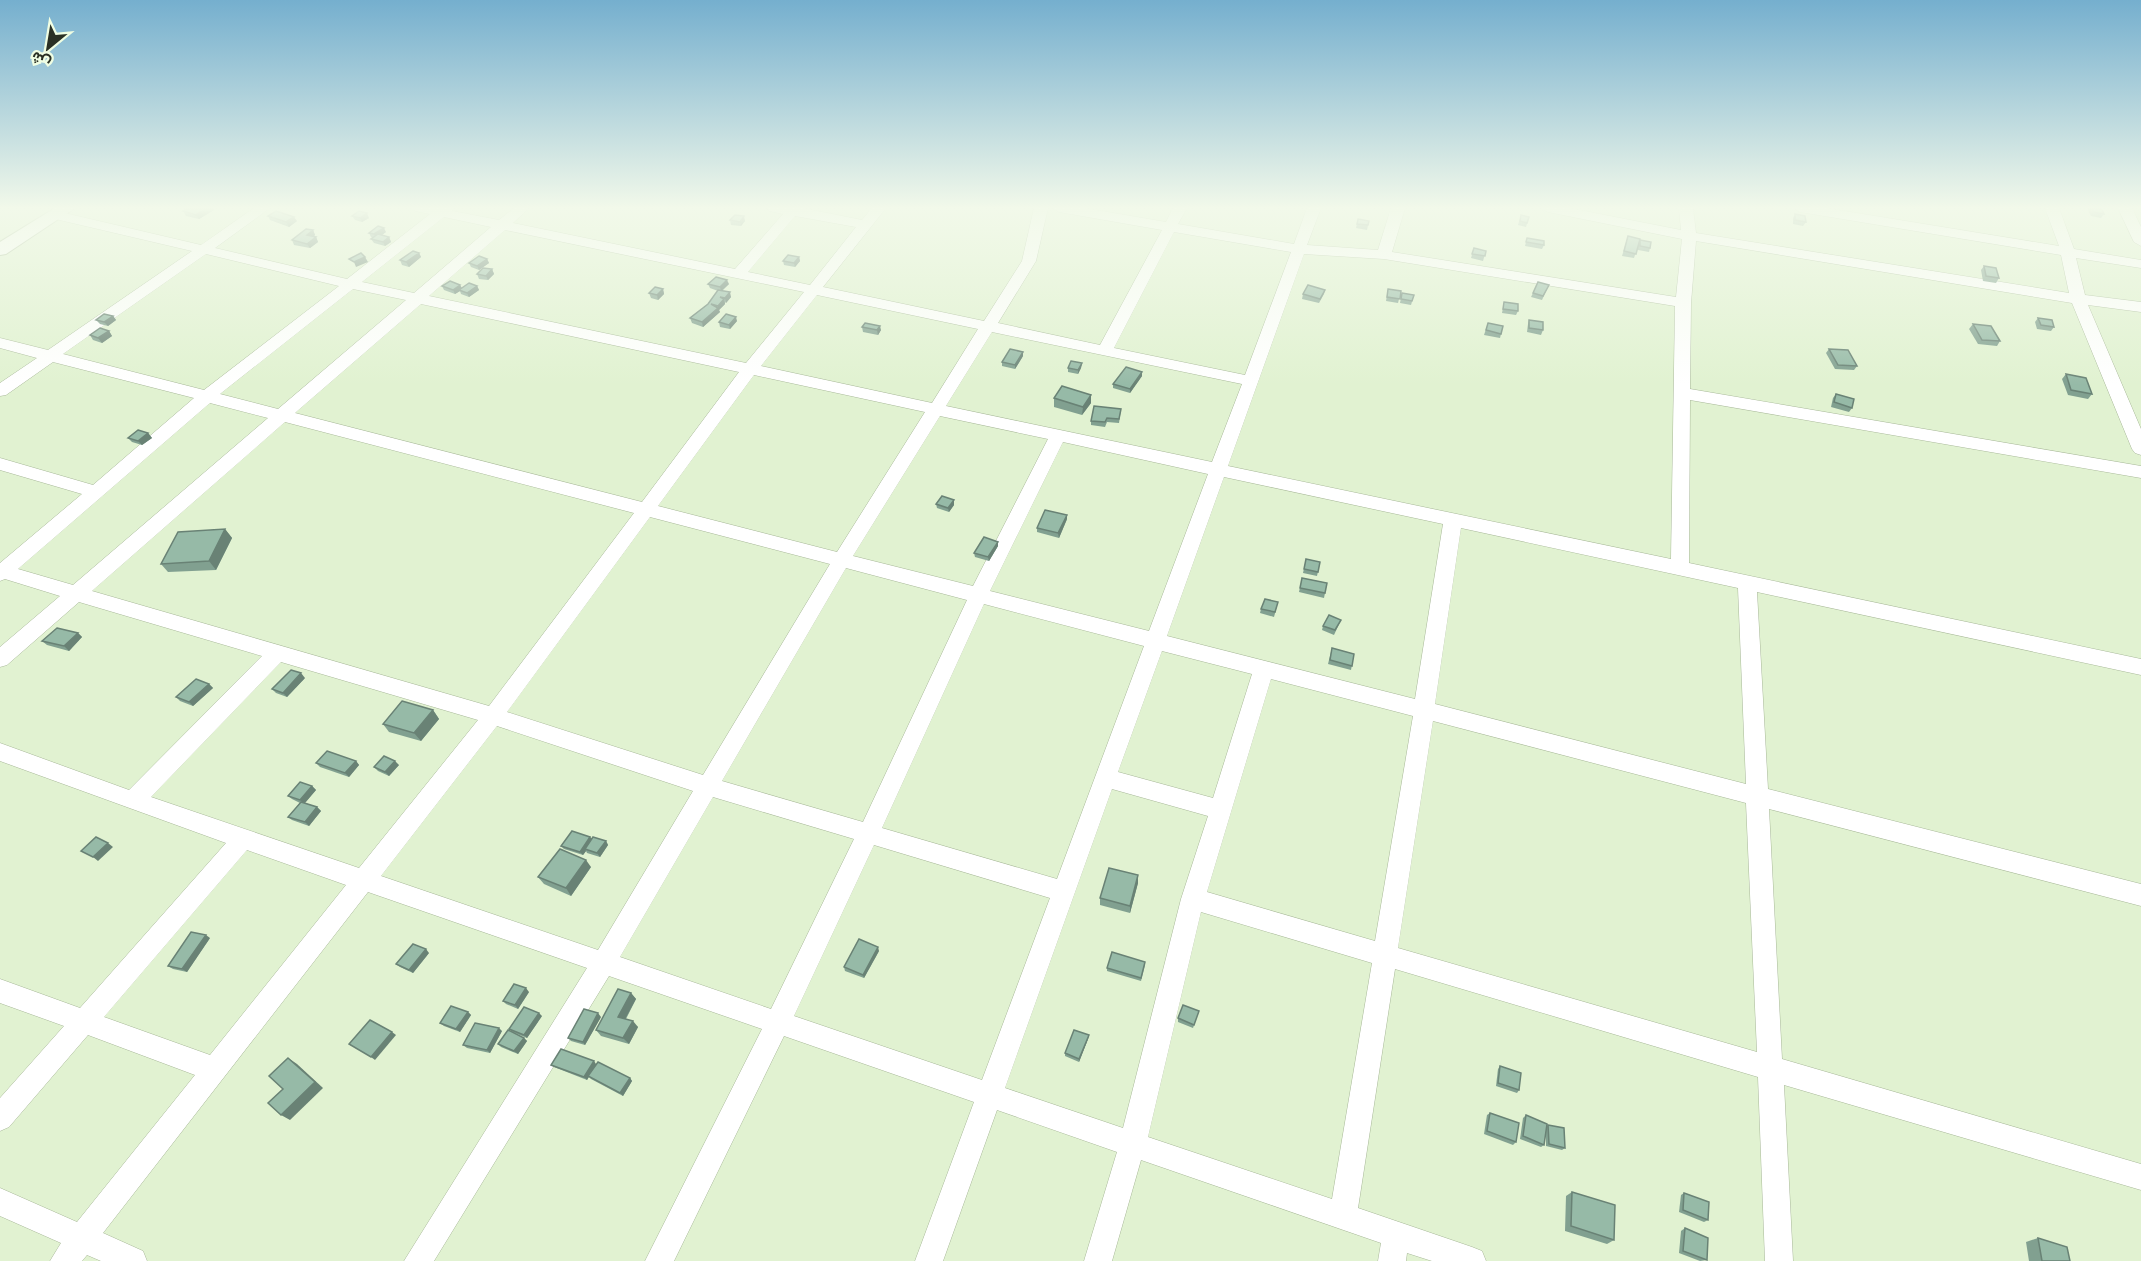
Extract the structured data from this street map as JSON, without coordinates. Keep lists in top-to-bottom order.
{
  "north": "bottom left"
}
